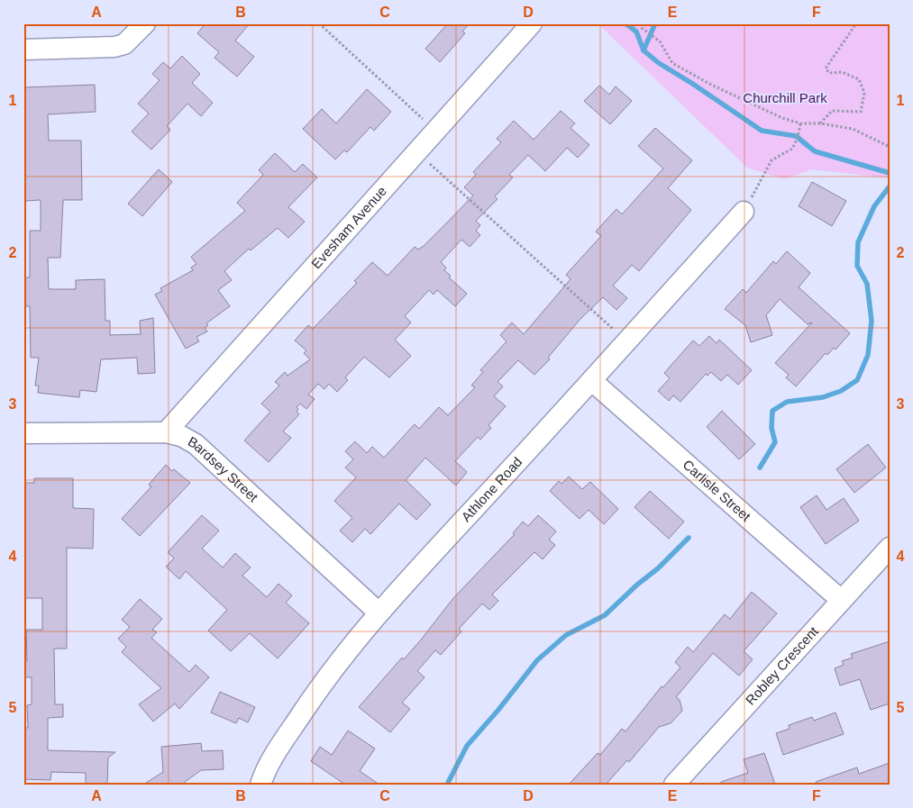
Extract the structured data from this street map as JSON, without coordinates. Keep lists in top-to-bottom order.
{
  "streets": {
    "street": [
      "Evesham Avenue",
      "Bardsey Street",
      "Athlone Road",
      "Carlisle Street",
      "Robley Crescent"
    ]
  },
  "crossings": [
    ["Evesham Avenue", "Bardsey Street"],
    ["Bardsey Street", "Athlone Road"],
    ["Athlone Road", "Carlisle Street"],
    ["Carlisle Street", "Robley Crescent"]
  ],
  "parks": ["Churchill Park"],
  "grid": {
    "columns": [
      "A",
      "B",
      "C",
      "D",
      "E",
      "F"
    ],
    "rows": [
      "1",
      "2",
      "3",
      "4",
      "5"
    ]
  }
}
